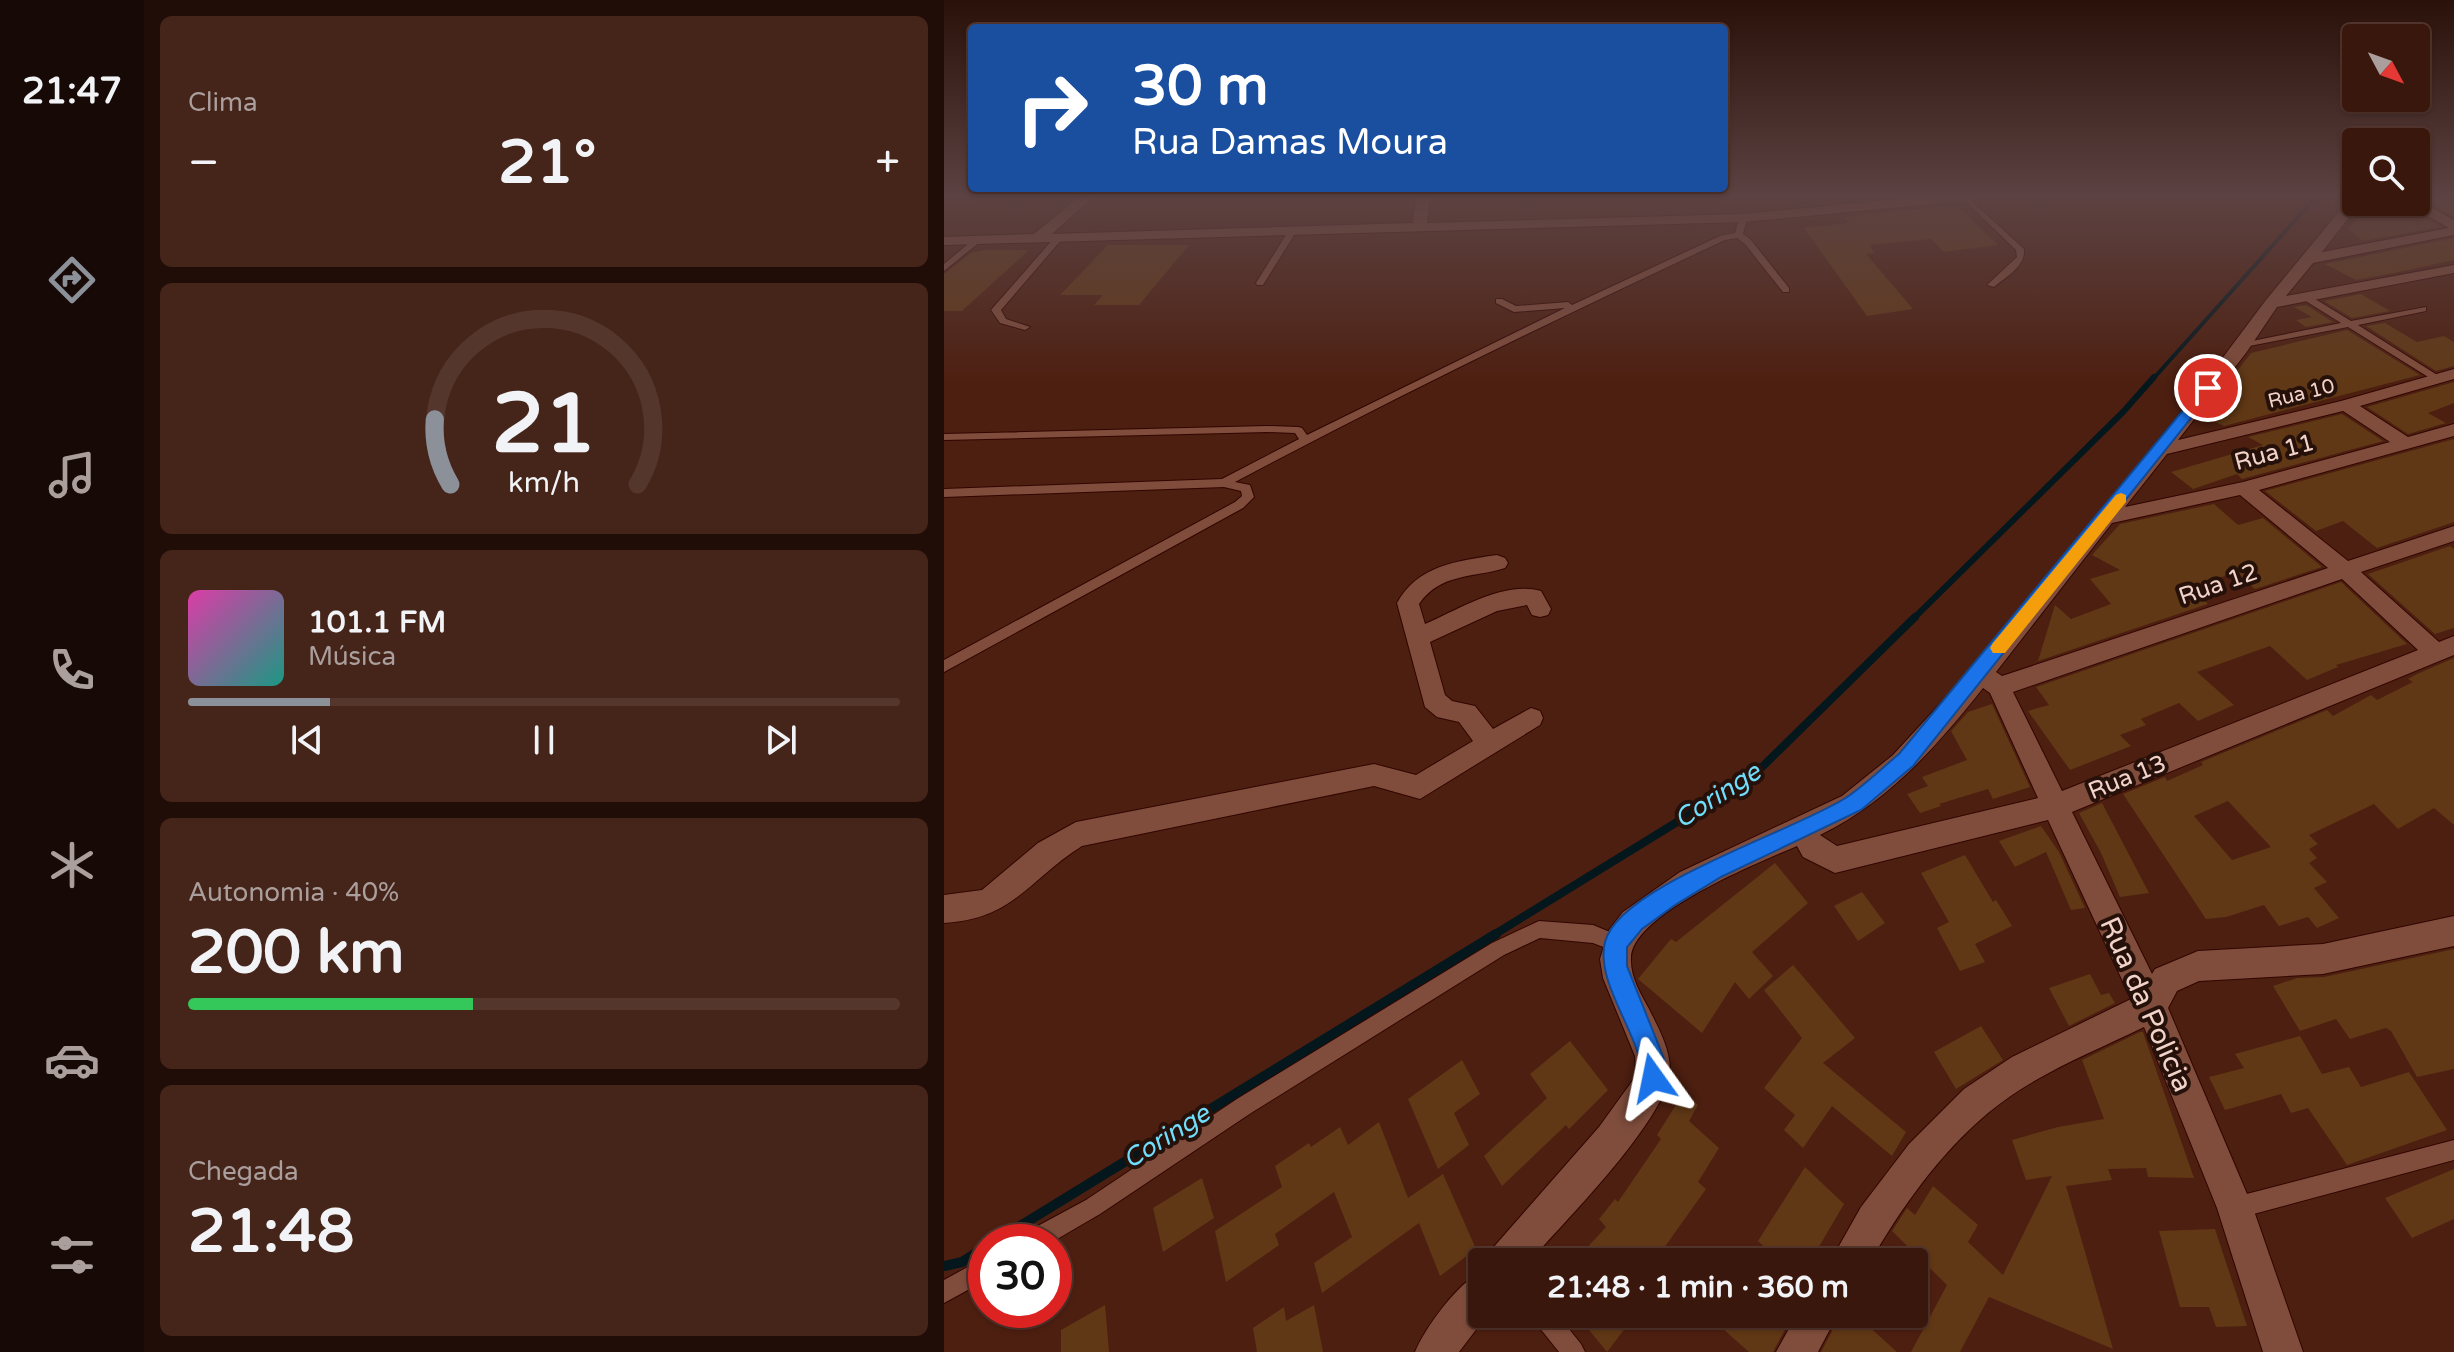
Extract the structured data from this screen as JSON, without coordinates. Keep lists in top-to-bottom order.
{
  "streets": {
    "street": [
      "Rua 10",
      "Rua 11",
      "Rua 12",
      "Rua 13",
      "Rua da Policia"
    ]
  },
  "crossings": [
    ["Rua 12", "Rua da Policia"],
    ["Rua 13", "Rua da Policia"]
  ],
  "water": ["Coringe"],
  "north": "bottom right",
  "page": {
    "tabs": "21:47",
    "tile": [
      "Clima",
      ["Autonomia · 40%", "200 km"],
      ["Chegada", "21:48"]
    ],
    "turn": ["30 m", "Rua Damas Moura"],
    "heat": ["−", "21°", "+"],
    "song": ["101.1 FM", "Música"],
    "limit": "30",
    "trip": "21:48 · 1 min · 360 m",
    "gauge": ["21", "km/h"]
  }
}
